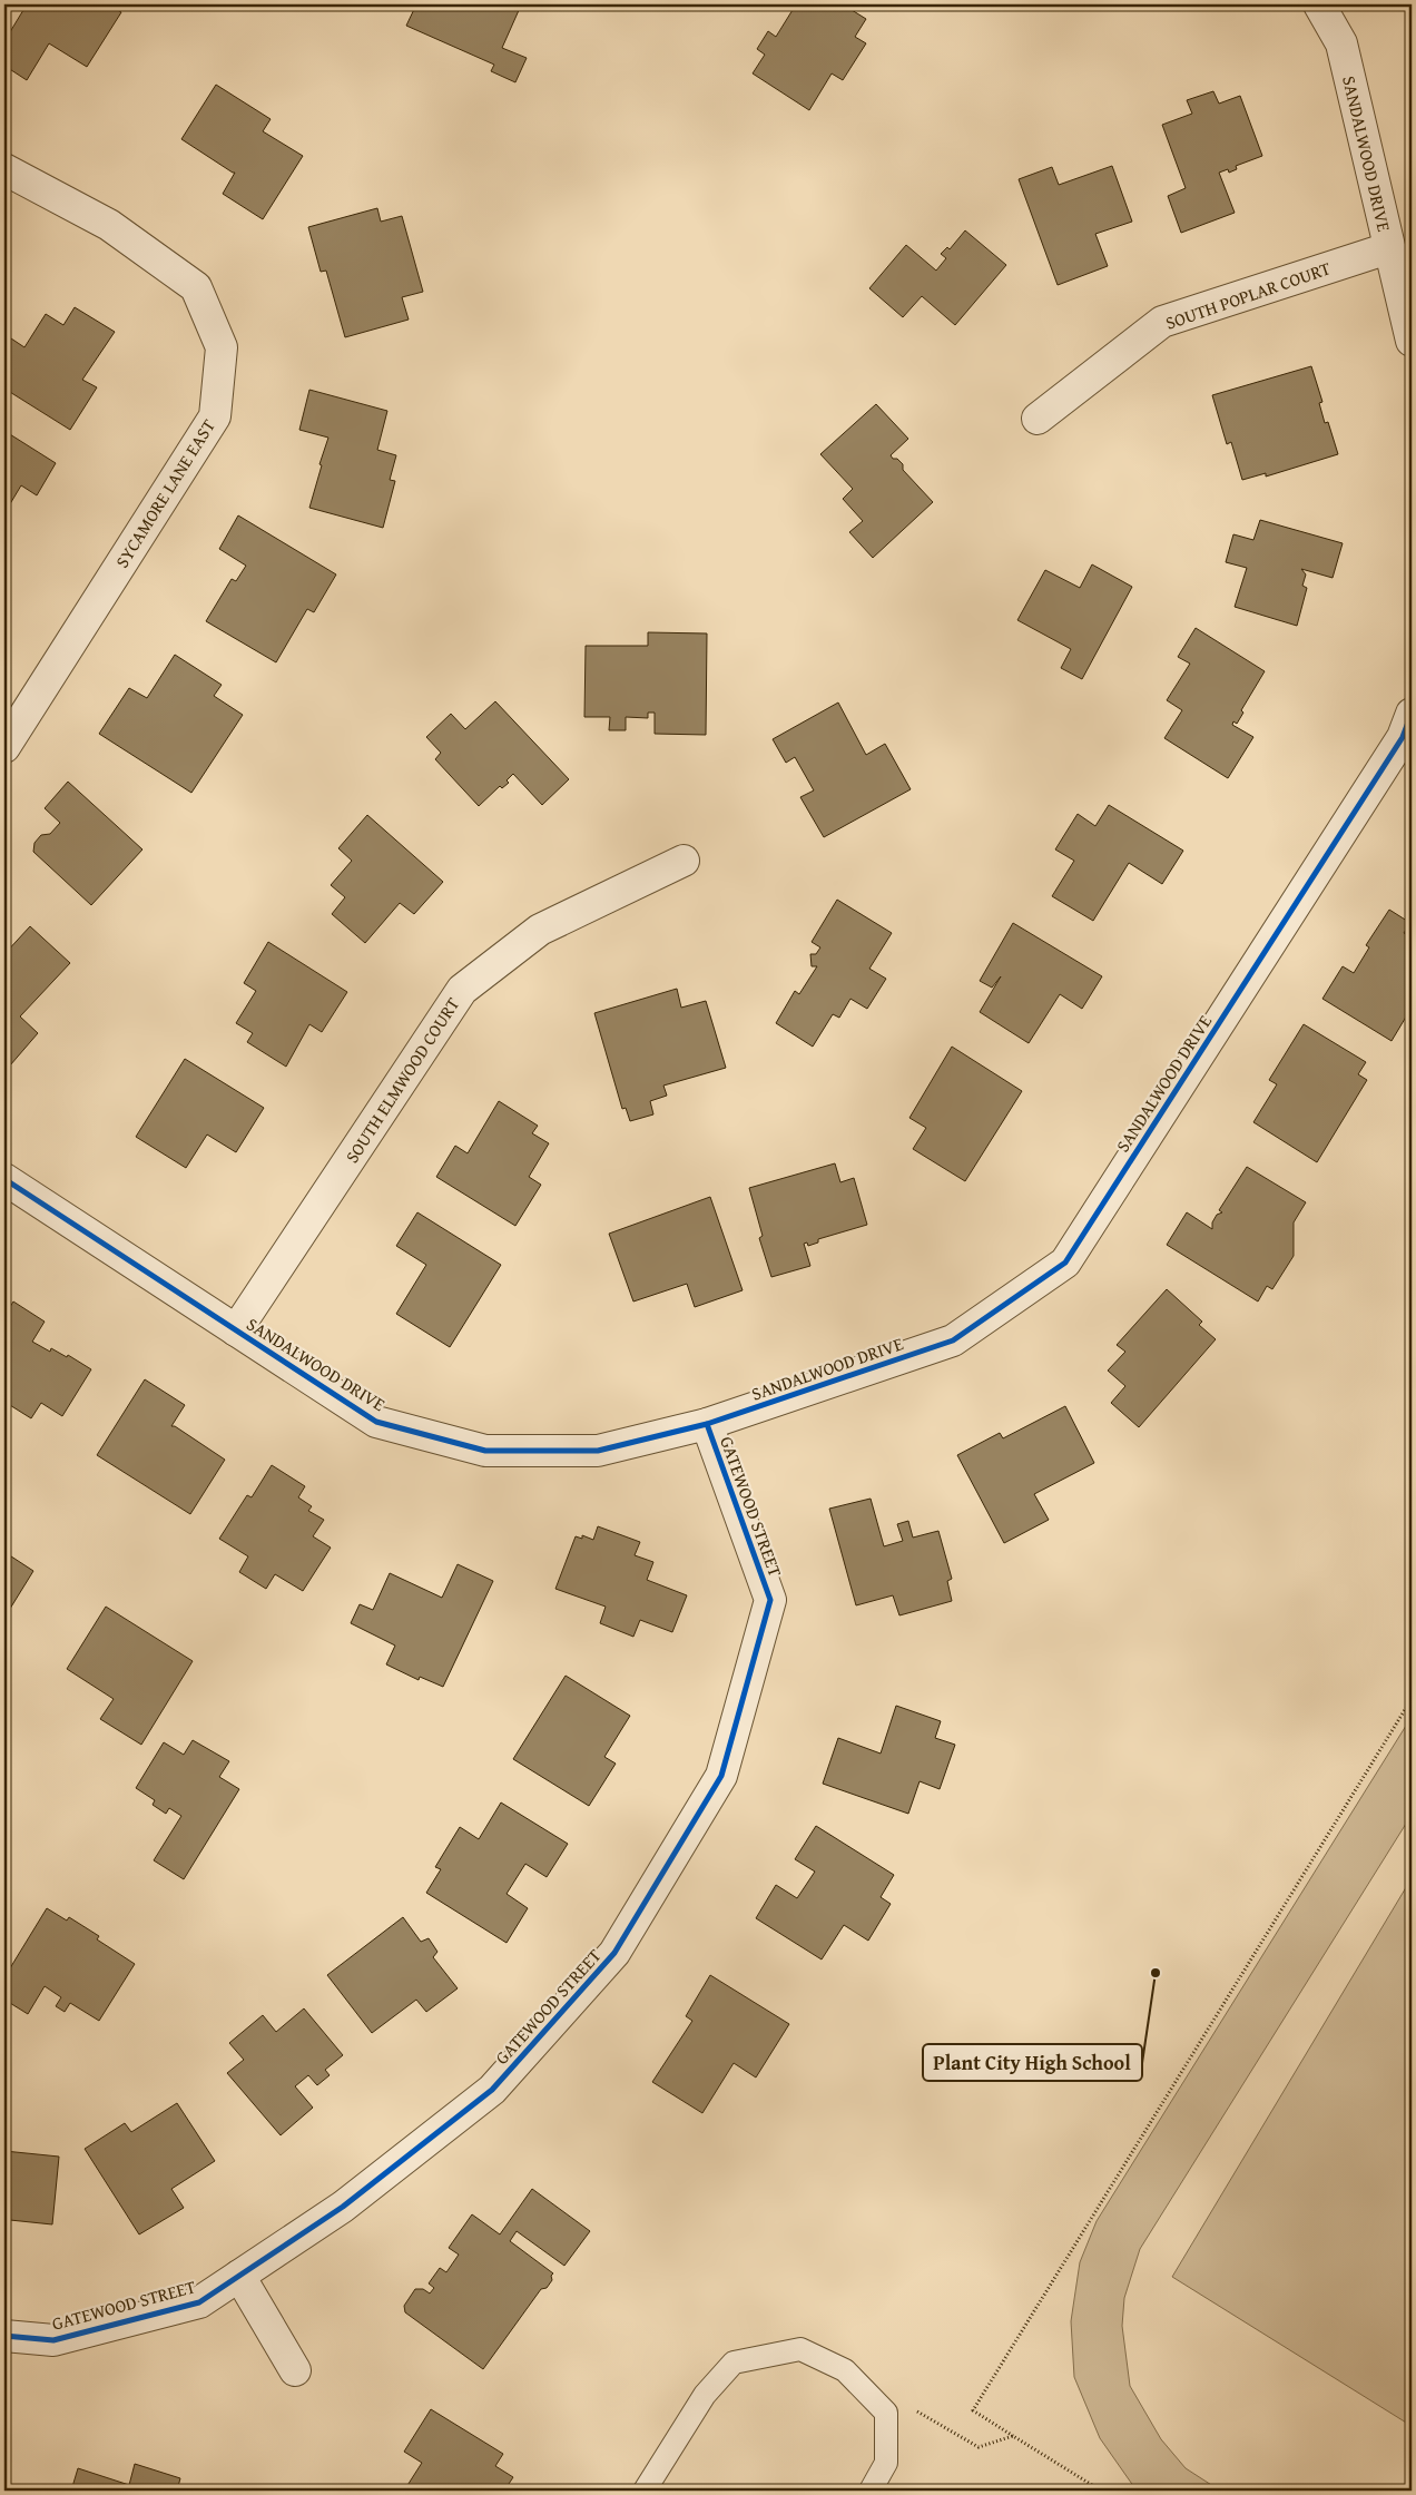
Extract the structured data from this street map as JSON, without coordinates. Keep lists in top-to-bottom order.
{
  "streets": {
    "street": [
      "SANDALWOOD DRIVE",
      "SOUTH POPLAR COURT",
      "SYCAMORE LANE EAST",
      "SOUTH ELMWOOD COURT",
      "GATEWOOD STREET"
    ]
  },
  "crossings": [
    ["SANDALWOOD DRIVE", "SOUTH POPLAR COURT"],
    ["SANDALWOOD DRIVE", "SOUTH ELMWOOD COURT"],
    ["SANDALWOOD DRIVE", "GATEWOOD STREET"]
  ],
  "places": ["Plant City High School"]
}
